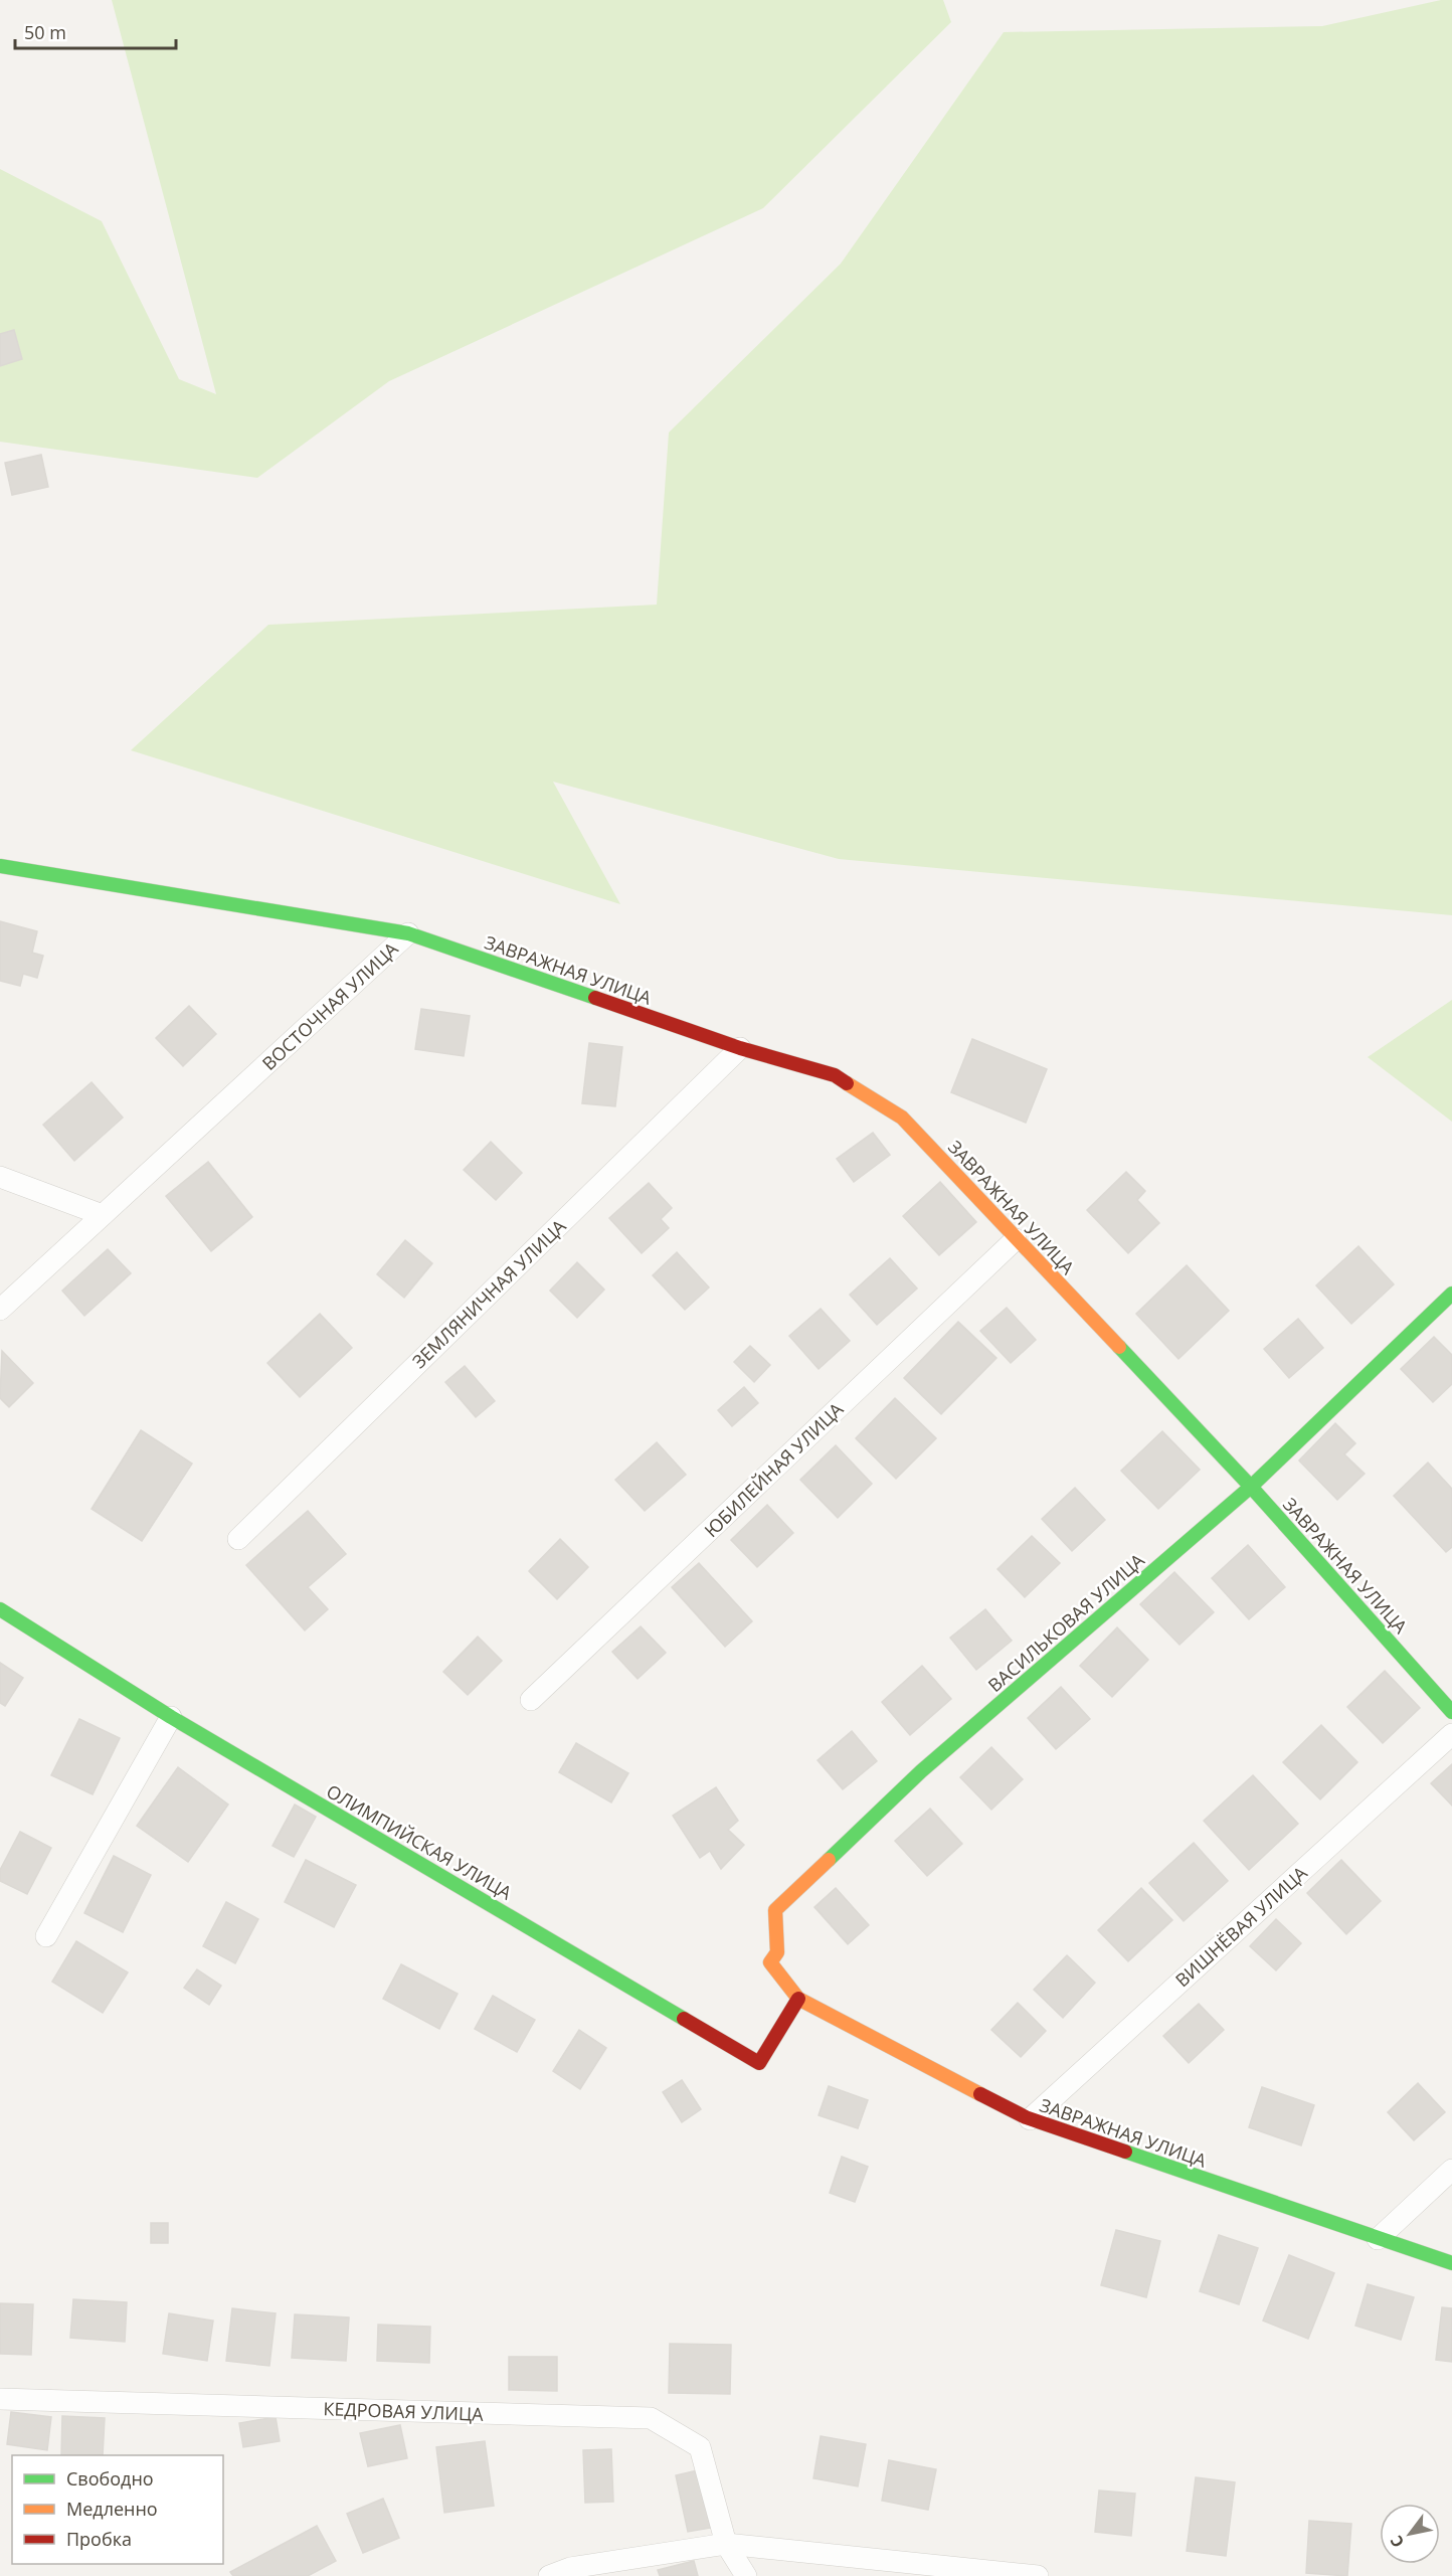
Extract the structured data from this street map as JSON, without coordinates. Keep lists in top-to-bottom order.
{
  "streets": {
    "street": [
      "ЗАВРАЖНАЯ УЛИЦА",
      "ВОСТОЧНАЯ УЛИЦА",
      "ЗЕМЛЯНИЧНАЯ УЛИЦА",
      "ЮБИЛЕЙНАЯ УЛИЦА",
      "ВАСИЛЬКОВАЯ УЛИЦА",
      "ОЛИМПИЙСКАЯ УЛИЦА",
      "ВИШНЁВАЯ УЛИЦА",
      "КЕДРОВАЯ УЛИЦА"
    ]
  },
  "crossings": [
    ["ЗАВРАЖНАЯ УЛИЦА", "ВОСТОЧНАЯ УЛИЦА"],
    ["ЗАВРАЖНАЯ УЛИЦА", "ЗЕМЛЯНИЧНАЯ УЛИЦА"],
    ["ЗАВРАЖНАЯ УЛИЦА", "ЮБИЛЕЙНАЯ УЛИЦА"],
    ["ЗАВРАЖНАЯ УЛИЦА", "ВАСИЛЬКОВАЯ УЛИЦА"],
    ["ЗАВРАЖНАЯ УЛИЦА", "ОЛИМПИЙСКАЯ УЛИЦА"],
    ["ЗАВРАЖНАЯ УЛИЦА", "ВИШНЁВАЯ УЛИЦА"],
    ["ВАСИЛЬКОВАЯ УЛИЦА", "ОЛИМПИЙСКАЯ УЛИЦА"]
  ],
  "legend": ["Свободно", "Медленно", "Пробка"],
  "scale_bar": "50 m",
  "north": "bottom left"
}
